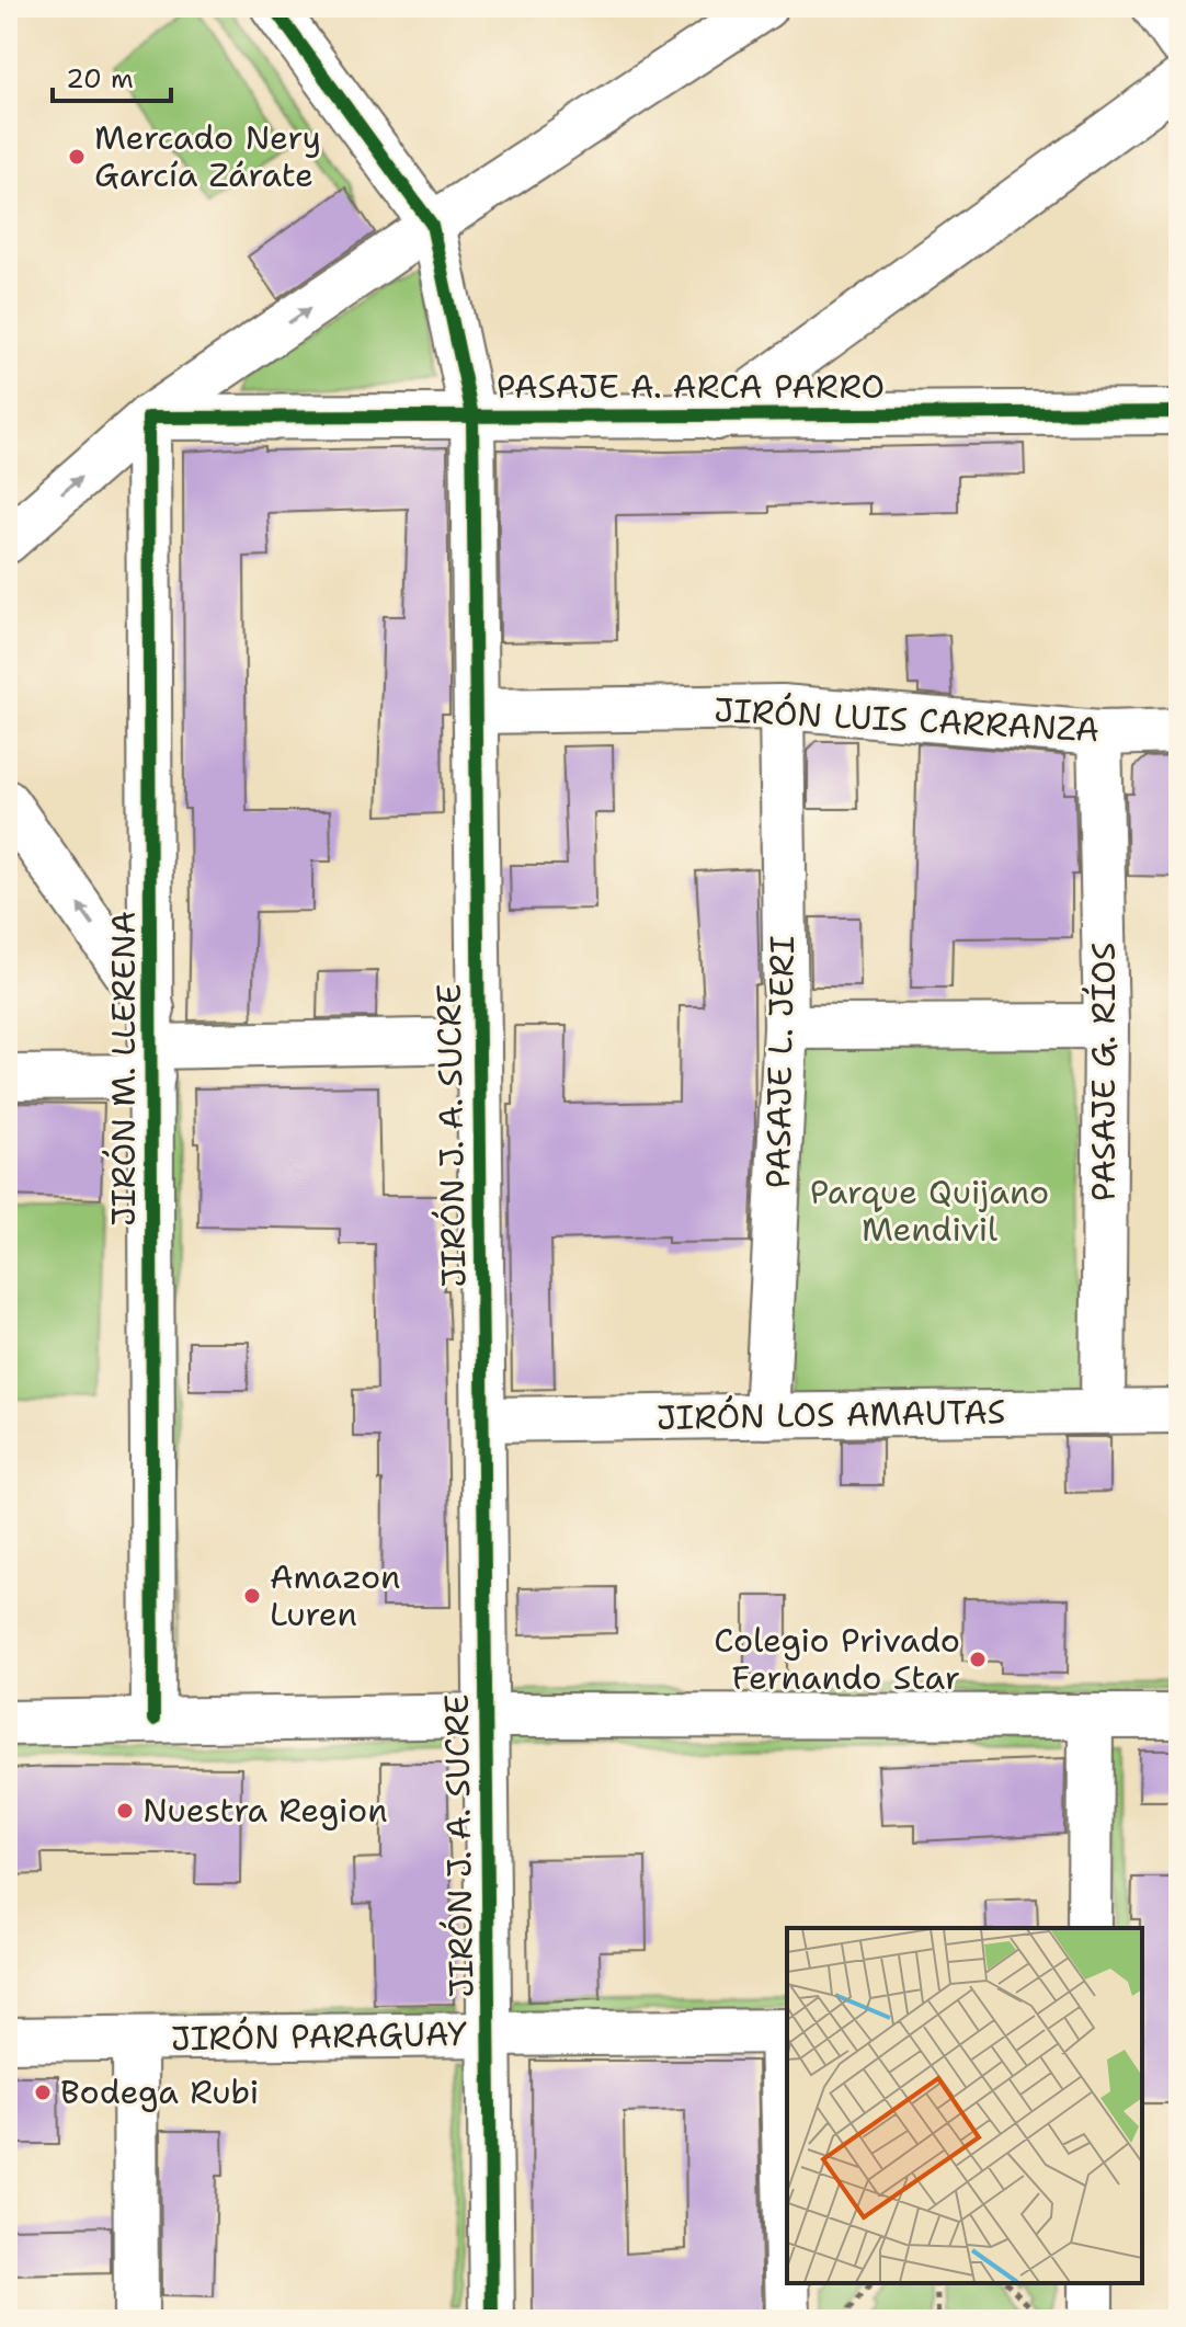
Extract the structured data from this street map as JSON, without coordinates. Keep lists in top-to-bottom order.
{
  "streets": {
    "street": [
      "PASAJE A. ARCA PARRO",
      "JIRÓN LUIS CARRANZA",
      "PASAJE L. JERI",
      "JIRÓN M. LLERENA",
      "PASAJE G. RÍOS",
      "JIRÓN J. A. SUCRE",
      "JIRÓN LOS AMAUTAS",
      "JIRÓN PARAGUAY"
    ]
  },
  "crossings": [
    ["PASAJE A. ARCA PARRO", "JIRÓN M. LLERENA"],
    ["PASAJE A. ARCA PARRO", "JIRÓN J. A. SUCRE"],
    ["JIRÓN LUIS CARRANZA", "PASAJE L. JERI"],
    ["JIRÓN LUIS CARRANZA", "PASAJE G. RÍOS"],
    ["JIRÓN LUIS CARRANZA", "JIRÓN J. A. SUCRE"],
    ["PASAJE L. JERI", "JIRÓN LOS AMAUTAS"],
    ["PASAJE G. RÍOS", "JIRÓN LOS AMAUTAS"],
    ["JIRÓN J. A. SUCRE", "JIRÓN LOS AMAUTAS"],
    ["JIRÓN J. A. SUCRE", "JIRÓN PARAGUAY"]
  ],
  "parks": ["Parque Quijano Mendivil"],
  "places": [
    "Mercado Nery García Zárate",
    "Amazon Luren",
    "Colegio Privado Fernando Star",
    "Nuestra Region",
    "Bodega Rubi"
  ],
  "scale_bar": "20 m"
}
